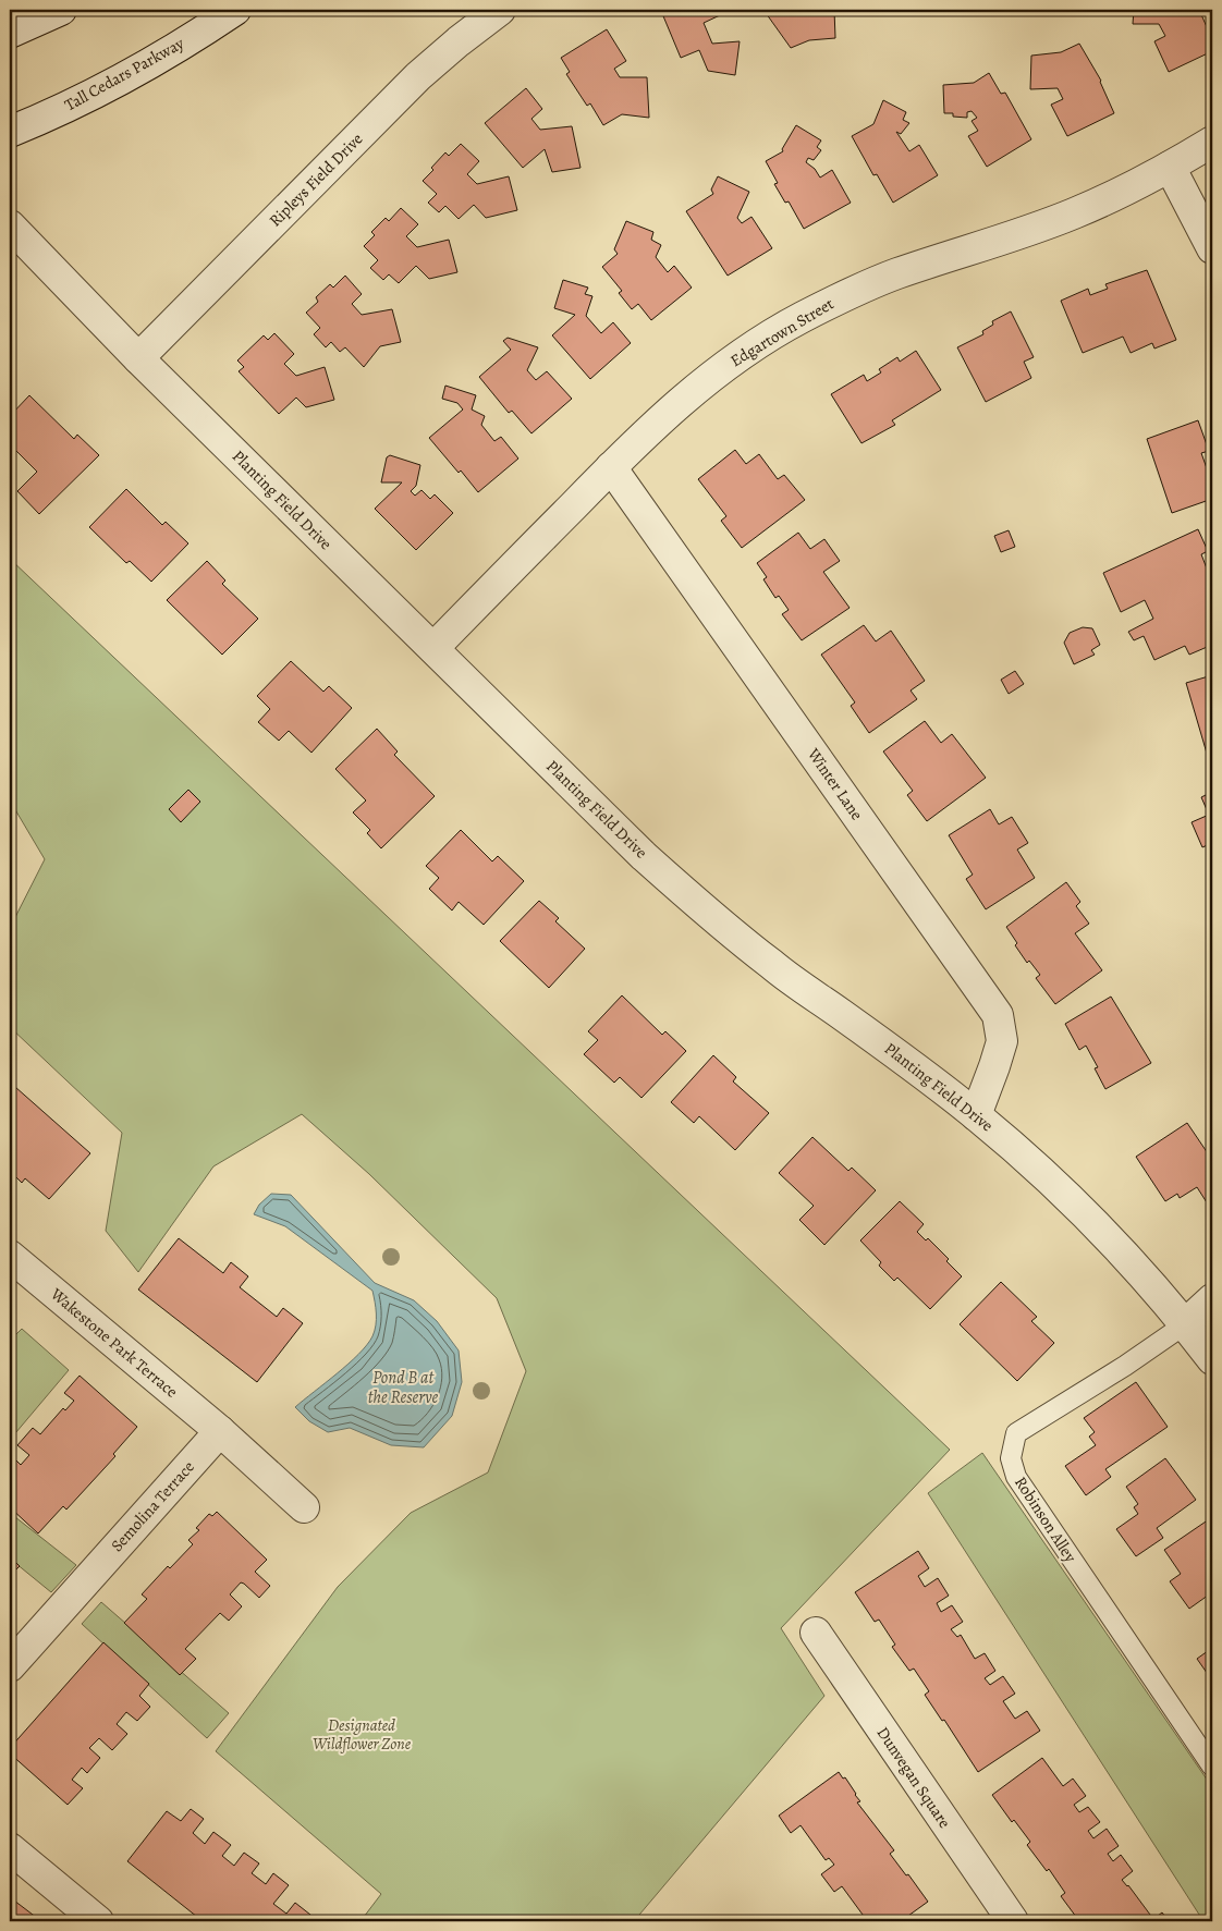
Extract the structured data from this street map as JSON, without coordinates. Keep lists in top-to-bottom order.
{
  "streets": {
    "street": [
      "Tall Cedars Parkway",
      "Ripleys Field Drive",
      "Edgartown Street",
      "Planting Field Drive",
      "Winter Lane",
      "Wakestone Park Terrace",
      "Semolina Terrace",
      "Dunvegan Square"
    ],
    "lane": ["Robinson Alley"]
  },
  "crossings": [
    ["Ripleys Field Drive", "Planting Field Drive"],
    ["Edgartown Street", "Planting Field Drive"],
    ["Edgartown Street", "Winter Lane"],
    ["Planting Field Drive", "Winter Lane"],
    ["Planting Field Drive", "Robinson Alley"],
    ["Wakestone Park Terrace", "Semolina Terrace"]
  ],
  "water": ["Pond B at the Reserve"],
  "parks": ["Designated Wildflower Zone"]
}
